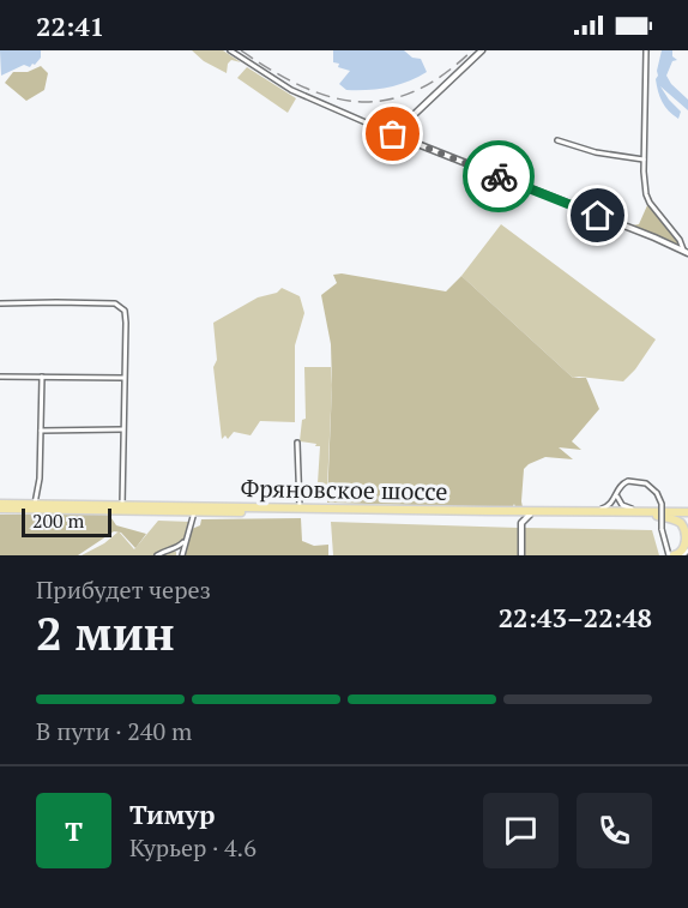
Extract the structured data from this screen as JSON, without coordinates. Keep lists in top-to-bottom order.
{
  "streets": {
    "main road": ["Фряновское шоссе"]
  },
  "scale_bar": "200 m",
  "page": {
    "status": "22:41",
    "scale": "200 m",
    "heading": ["2 мин", "Прибудет через", "22:43–22:48"],
    "panel": ["Тимур", "Курьер · 4.6"],
    "bar": "В пути · 240 m",
    "round": "Т"
  }
}
